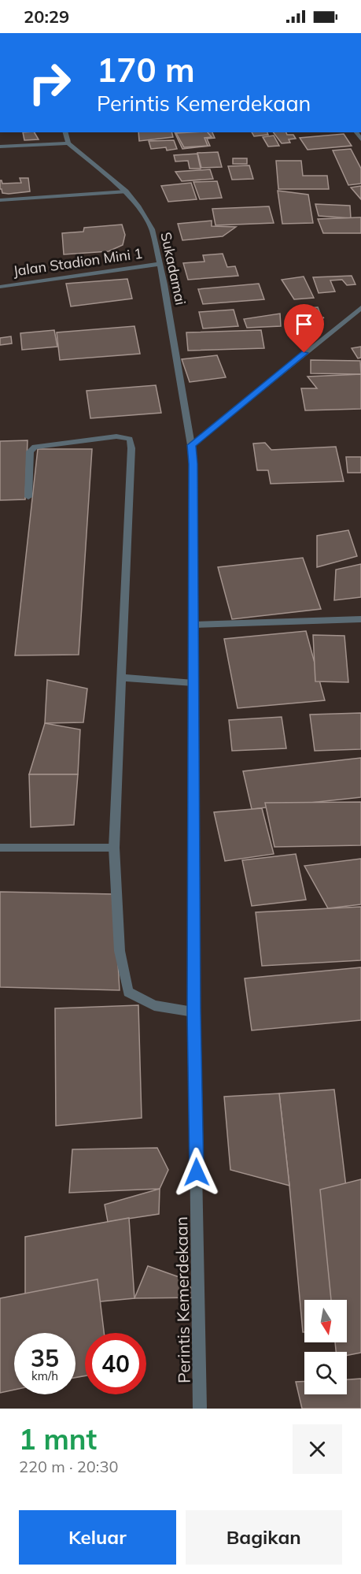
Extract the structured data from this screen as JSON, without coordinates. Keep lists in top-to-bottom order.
{
  "streets": {
    "street": ["Jalan Stadion Mini 1", "Sukadamai", "Perintis Kemerdekaan"]
  },
  "crossings": [
    ["Jalan Stadion Mini 1", "Sukadamai"],
    ["Sukadamai", "Perintis Kemerdekaan"]
  ],
  "north": "bottom",
  "page": {
    "status": "20:29",
    "turn": ["170 m", "Perintis Kemerdekaan"],
    "speed": "35 km/h",
    "limit": "40",
    "heading": ["1 mnt", "220 m · 20:30"],
    "buttons": ["Keluar", "Bagikan"]
  }
}
